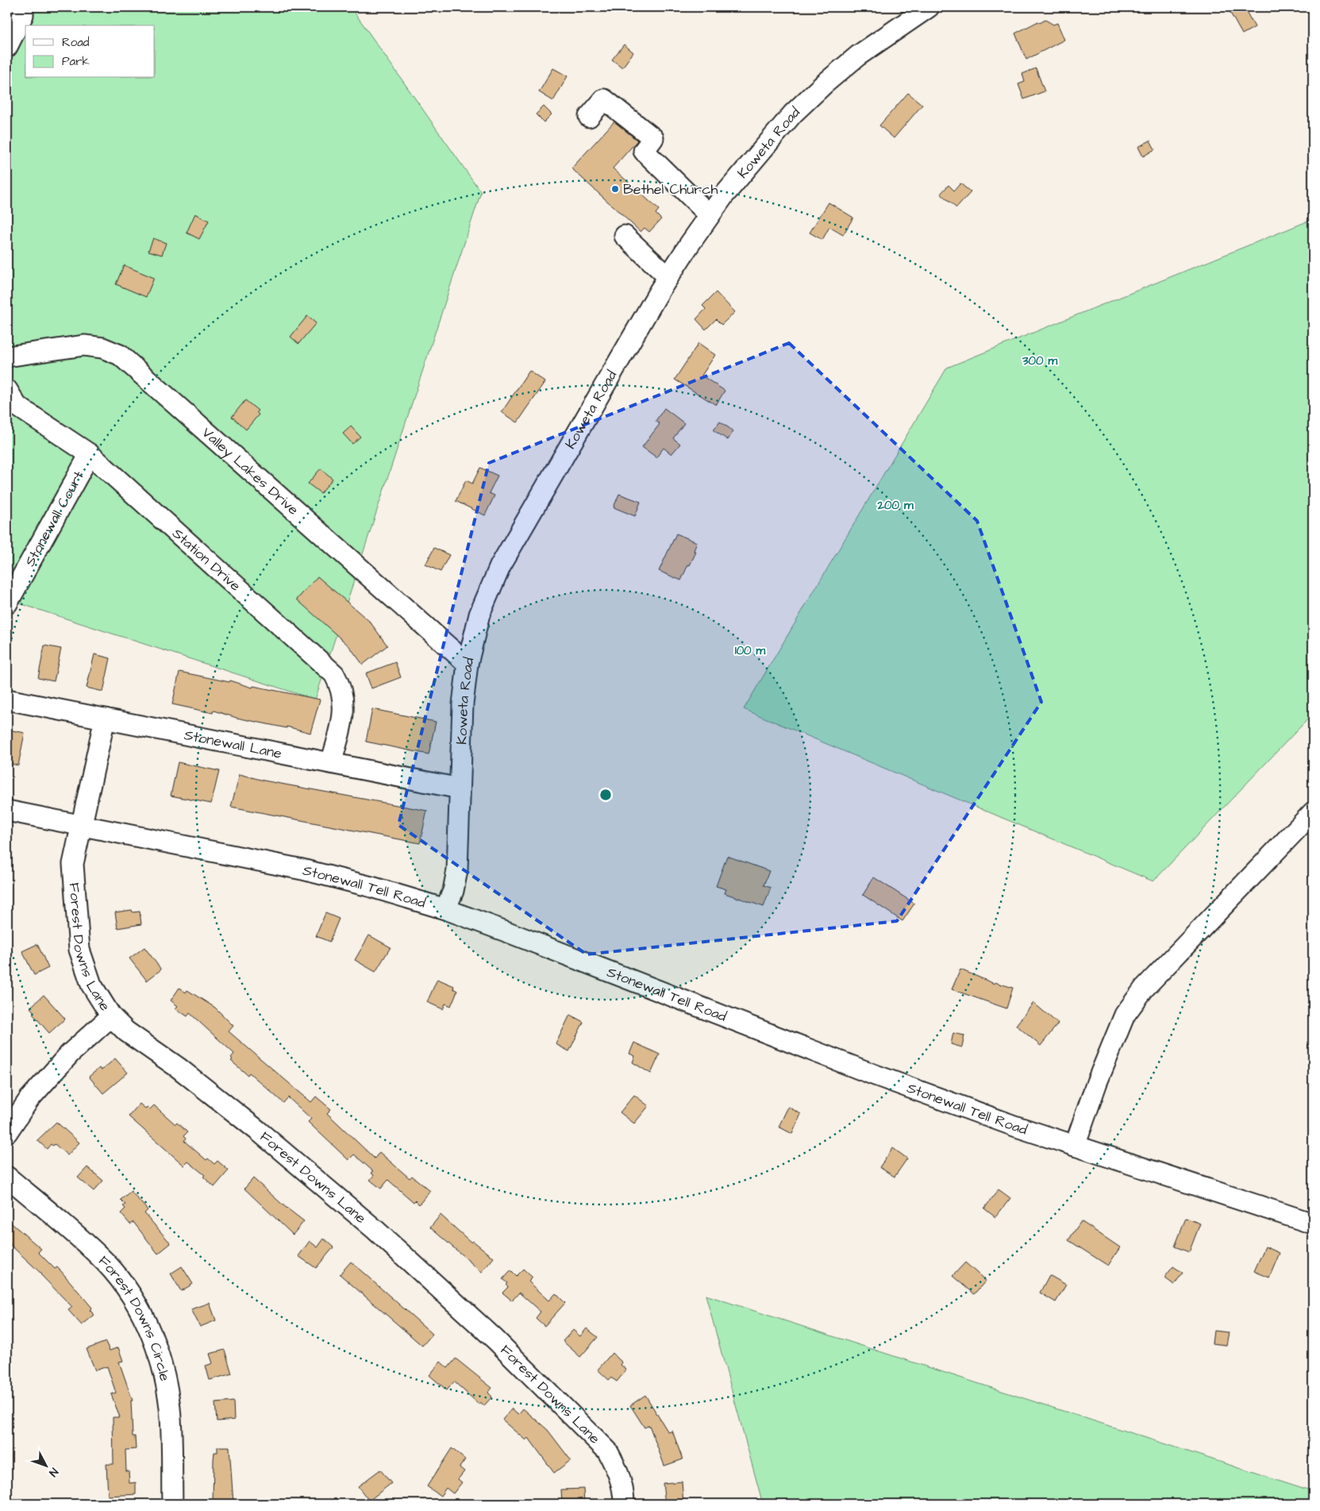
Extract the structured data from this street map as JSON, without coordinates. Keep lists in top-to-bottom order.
{
  "streets": {
    "street": [
      "Koweta Road",
      "Valley Lakes Drive",
      "Stonewall Court",
      "Station Drive",
      "Stonewall Lane",
      "Stonewall Tell Road",
      "Forest Downs Lane",
      "Forest Downs Circle"
    ]
  },
  "crossings": [
    ["Koweta Road", "Valley Lakes Drive"],
    ["Koweta Road", "Stonewall Lane"],
    ["Koweta Road", "Stonewall Tell Road"],
    ["Stonewall Court", "Station Drive"],
    ["Station Drive", "Stonewall Lane"],
    ["Stonewall Lane", "Forest Downs Lane"],
    ["Stonewall Tell Road", "Forest Downs Lane"]
  ],
  "places": ["Bethel Church"],
  "legend": ["Road", "Park"],
  "north": "bottom right",
  "rings": ["300 m", "200 m", "100 m"]
}
